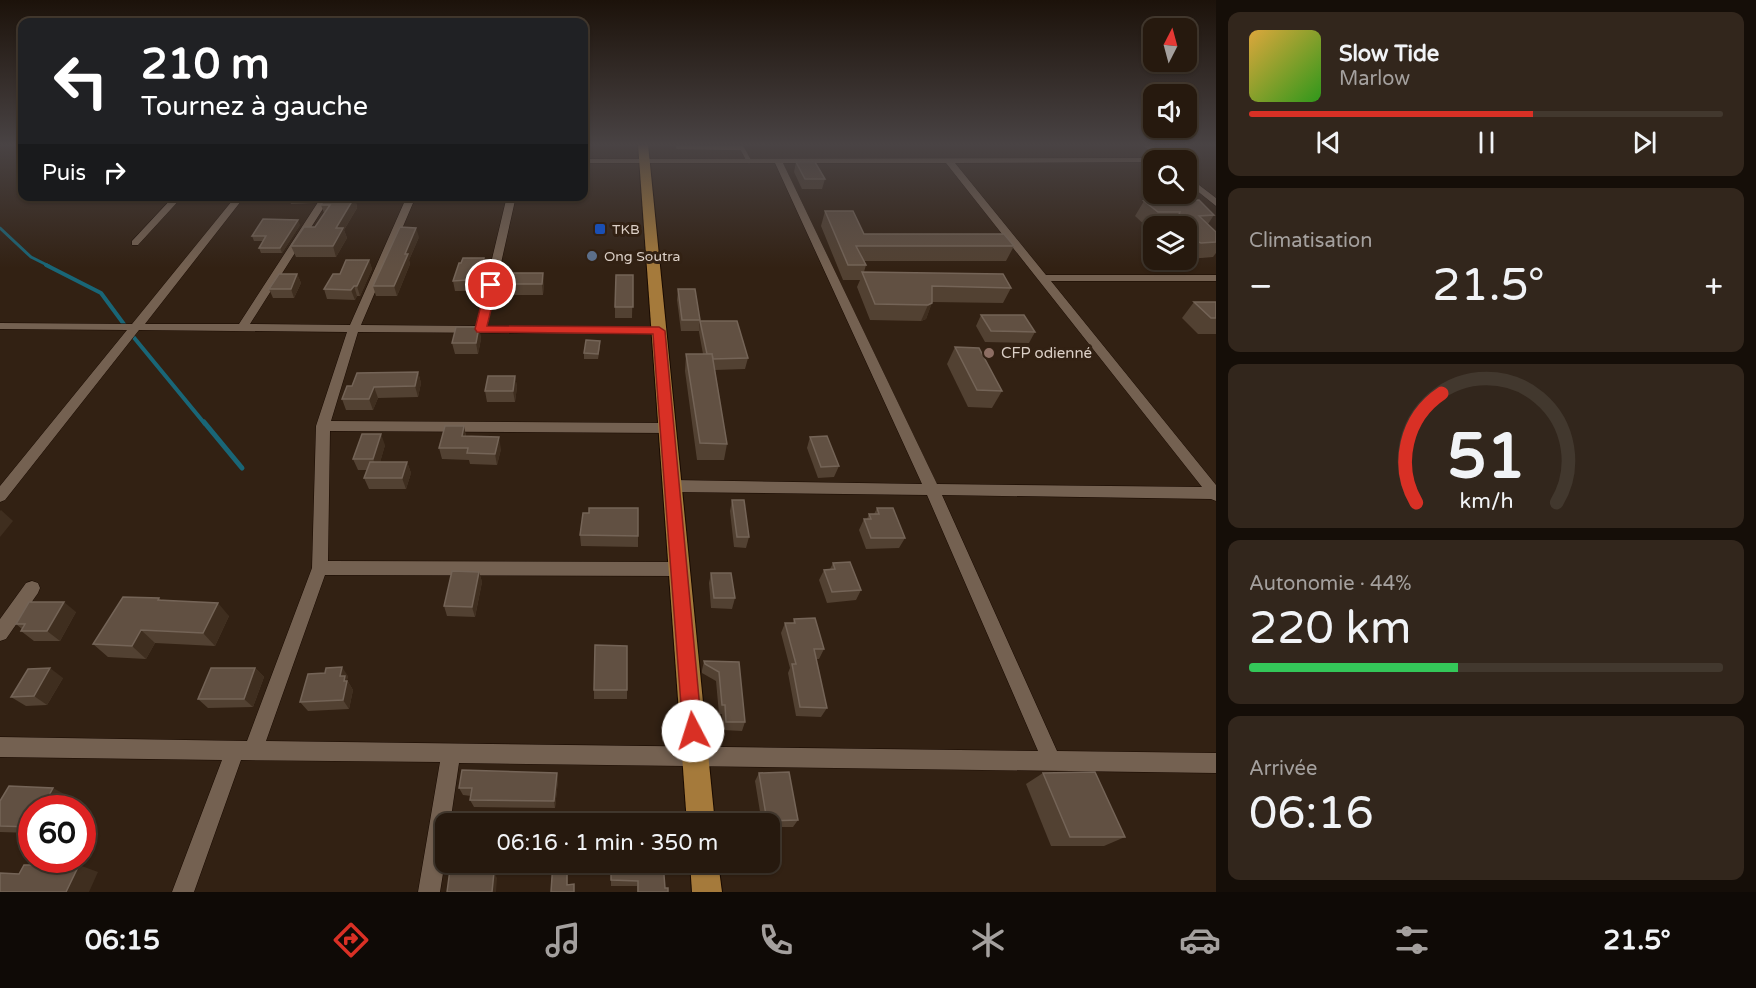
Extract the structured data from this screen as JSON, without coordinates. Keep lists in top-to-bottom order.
{
  "places": {
    "transit": ["TKB"],
    "other": ["Ong Soutra", "CFP odienné"]
  },
  "north": "top",
  "page": {
    "turn": ["210 m", "Tournez à gauche"],
    "song": ["Slow Tide", "Marlow"],
    "then": "Puis",
    "tile": [
      "Climatisation",
      ["Autonomie · 44%", "220 km"],
      ["Arrivée", "06:16"]
    ],
    "heat": ["−", "21.5°", "+"],
    "limit": "60",
    "trip": "06:16 · 1 min · 350 m",
    "tabs": ["06:15", "21.5°"],
    "gauge": ["51", "km/h"]
  }
}
